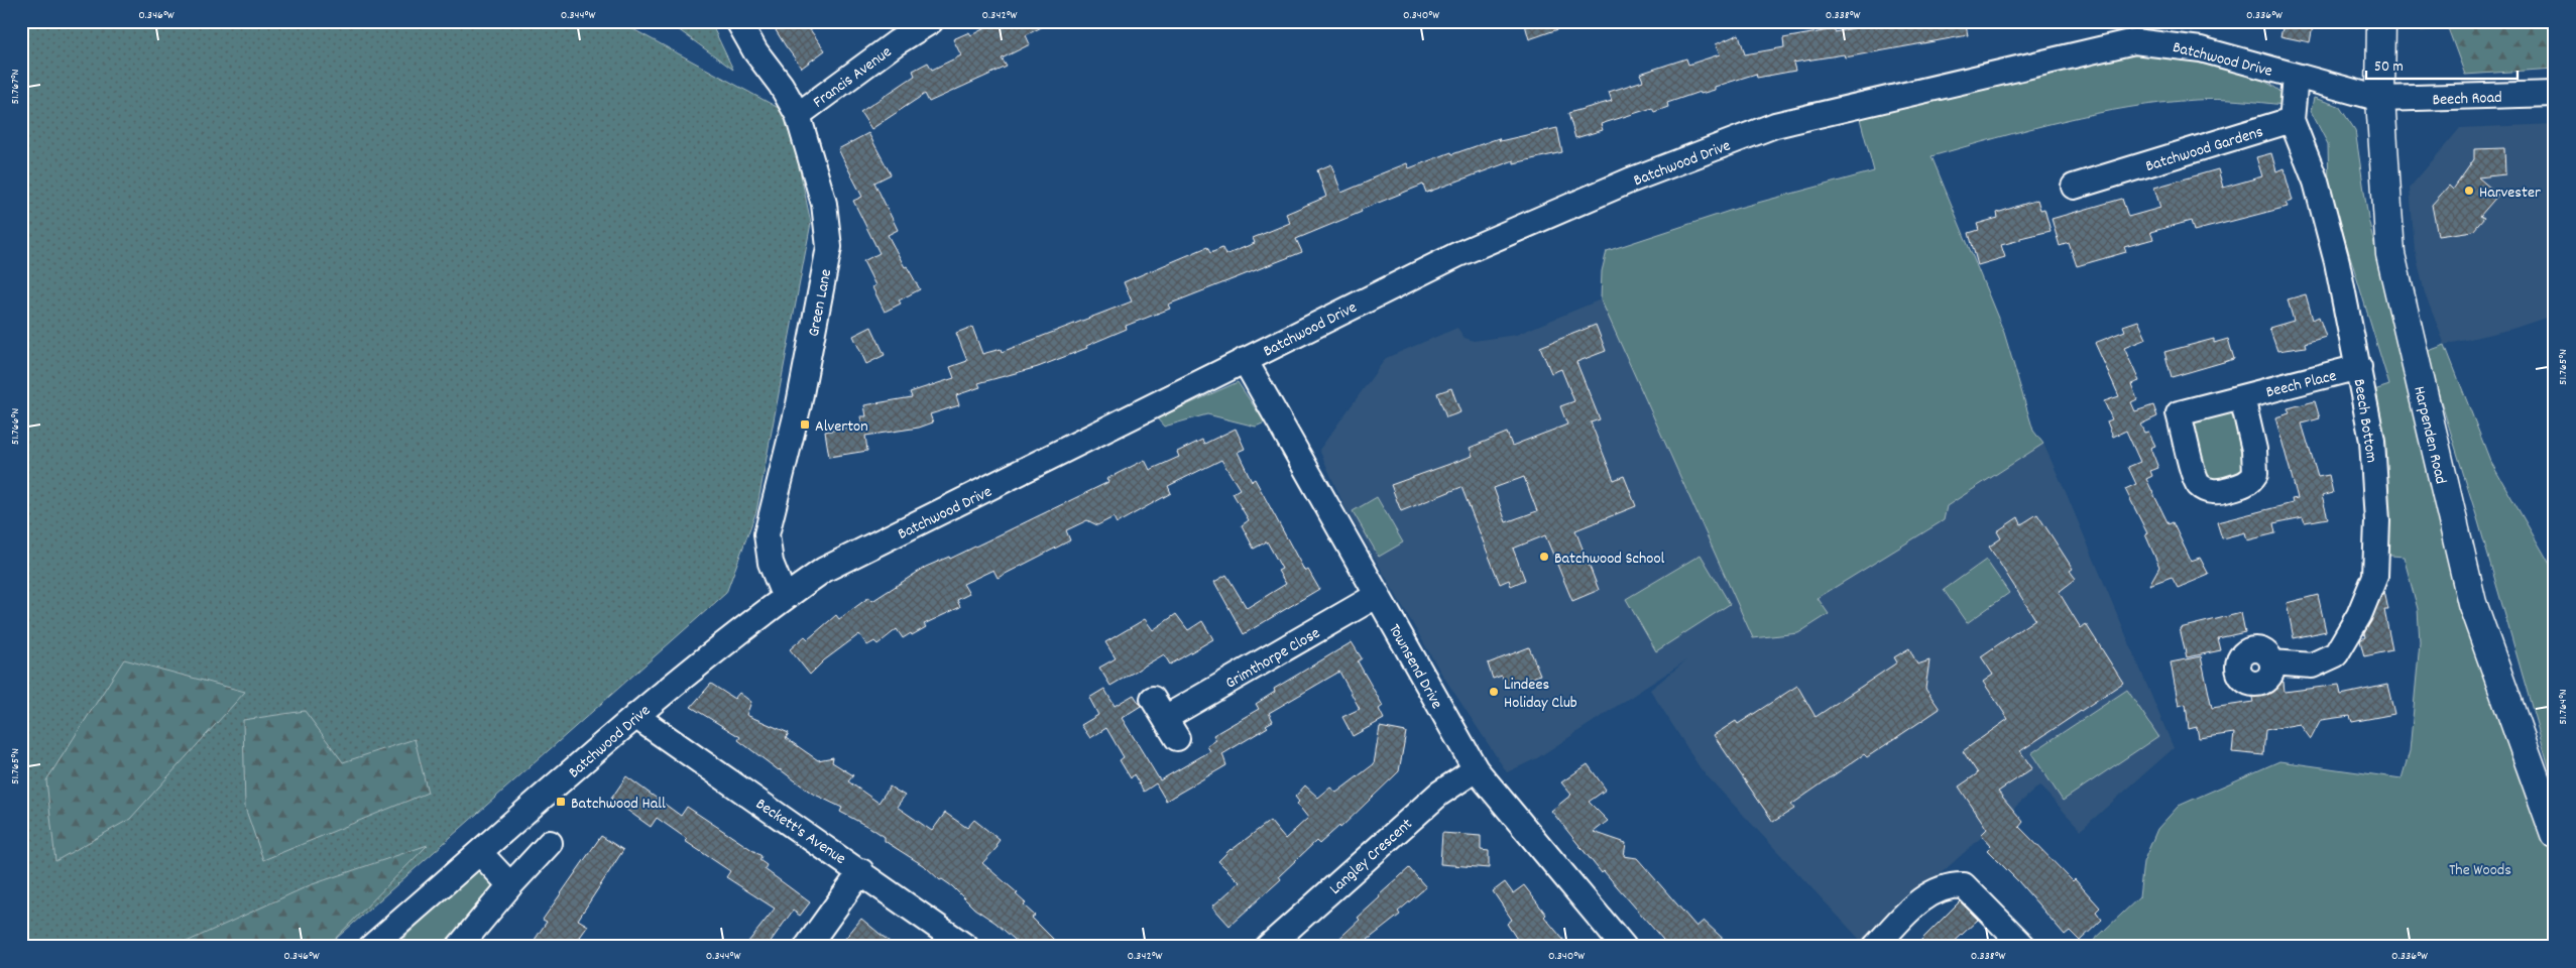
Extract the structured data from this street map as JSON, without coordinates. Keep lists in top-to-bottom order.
{
  "streets": {
    "main road": ["Harpenden Road"],
    "street": [
      "Batchwood Drive",
      "Francis Avenue",
      "Beech Road",
      "Batchwood Gardens",
      "Green Lane",
      "Beech Place",
      "Beech Bottom",
      "Grimthorpe Close",
      "Townsend Drive",
      "Beckett's Avenue",
      "Langley Crescent"
    ]
  },
  "crossings": [
    ["Batchwood Drive", "Beech Road"],
    ["Batchwood Drive", "Green Lane"],
    ["Batchwood Drive", "Harpenden Road"],
    ["Batchwood Drive", "Townsend Drive"],
    ["Batchwood Drive", "Beckett's Avenue"],
    ["Francis Avenue", "Green Lane"],
    ["Beech Road", "Harpenden Road"],
    ["Batchwood Gardens", "Beech Bottom"],
    ["Beech Place", "Beech Bottom"],
    ["Grimthorpe Close", "Townsend Drive"],
    ["Townsend Drive", "Langley Crescent"]
  ],
  "parks": ["The Woods"],
  "places": {
    "other": ["Harvester", "Batchwood School", "Lindees Holiday Club"],
    "transit": ["Alverton", "Batchwood Hall"]
  },
  "scale_bar": "50 m",
  "coordinates": [
    "0.346°W",
    "0.344°W",
    "0.342°W",
    "0.340°W",
    "0.338°W",
    "0.336°W",
    "51.767°N",
    "51.765°N",
    "51.766°N",
    "51.764°N"
  ]
}
